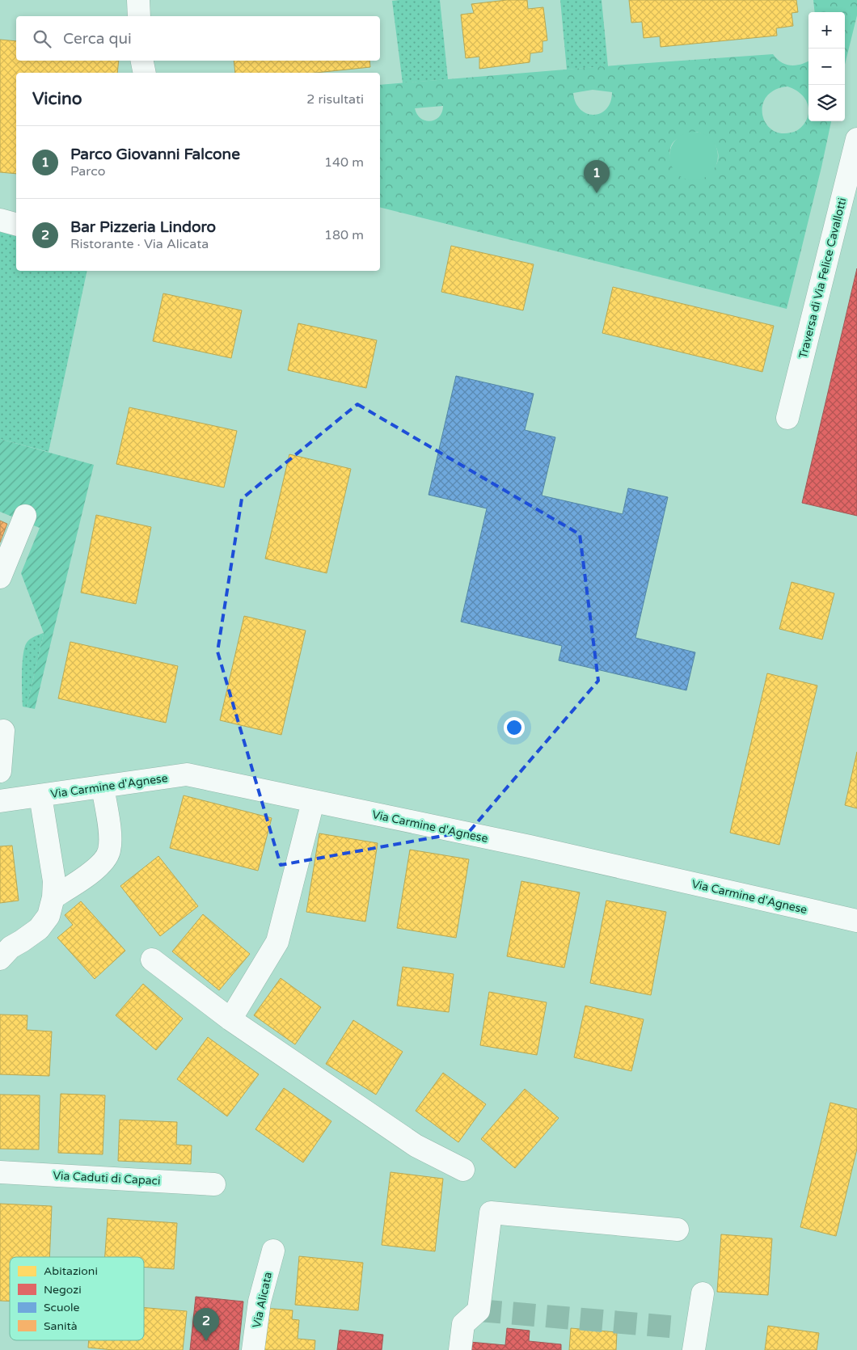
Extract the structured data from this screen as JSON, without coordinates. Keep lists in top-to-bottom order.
{
  "streets": {
    "street": [
      "Traversa di Via Felice Cavallotti",
      "Via Carmine d'Agnese",
      "Via Caduti di Capaci",
      "Via Alicata"
    ]
  },
  "legend": [
    "Abitazioni",
    "Negozi",
    "Scuole",
    "Sanità"
  ],
  "page": {
    "map_buttons": ["+", "−"],
    "search": "Cerca qui",
    "heading": ["Vicino", "2 risultati"],
    "list": [
      {
        "mark": "1",
        "name": "Parco Giovanni Falcone",
        "note": "Parco",
        "value": "140 m"
      },
      {
        "mark": "2",
        "name": "Bar Pizzeria Lindoro",
        "note": "Ristorante · Via Alicata",
        "value": "180 m"
      }
    ],
    "pins": ["1", "2"]
  }
}
